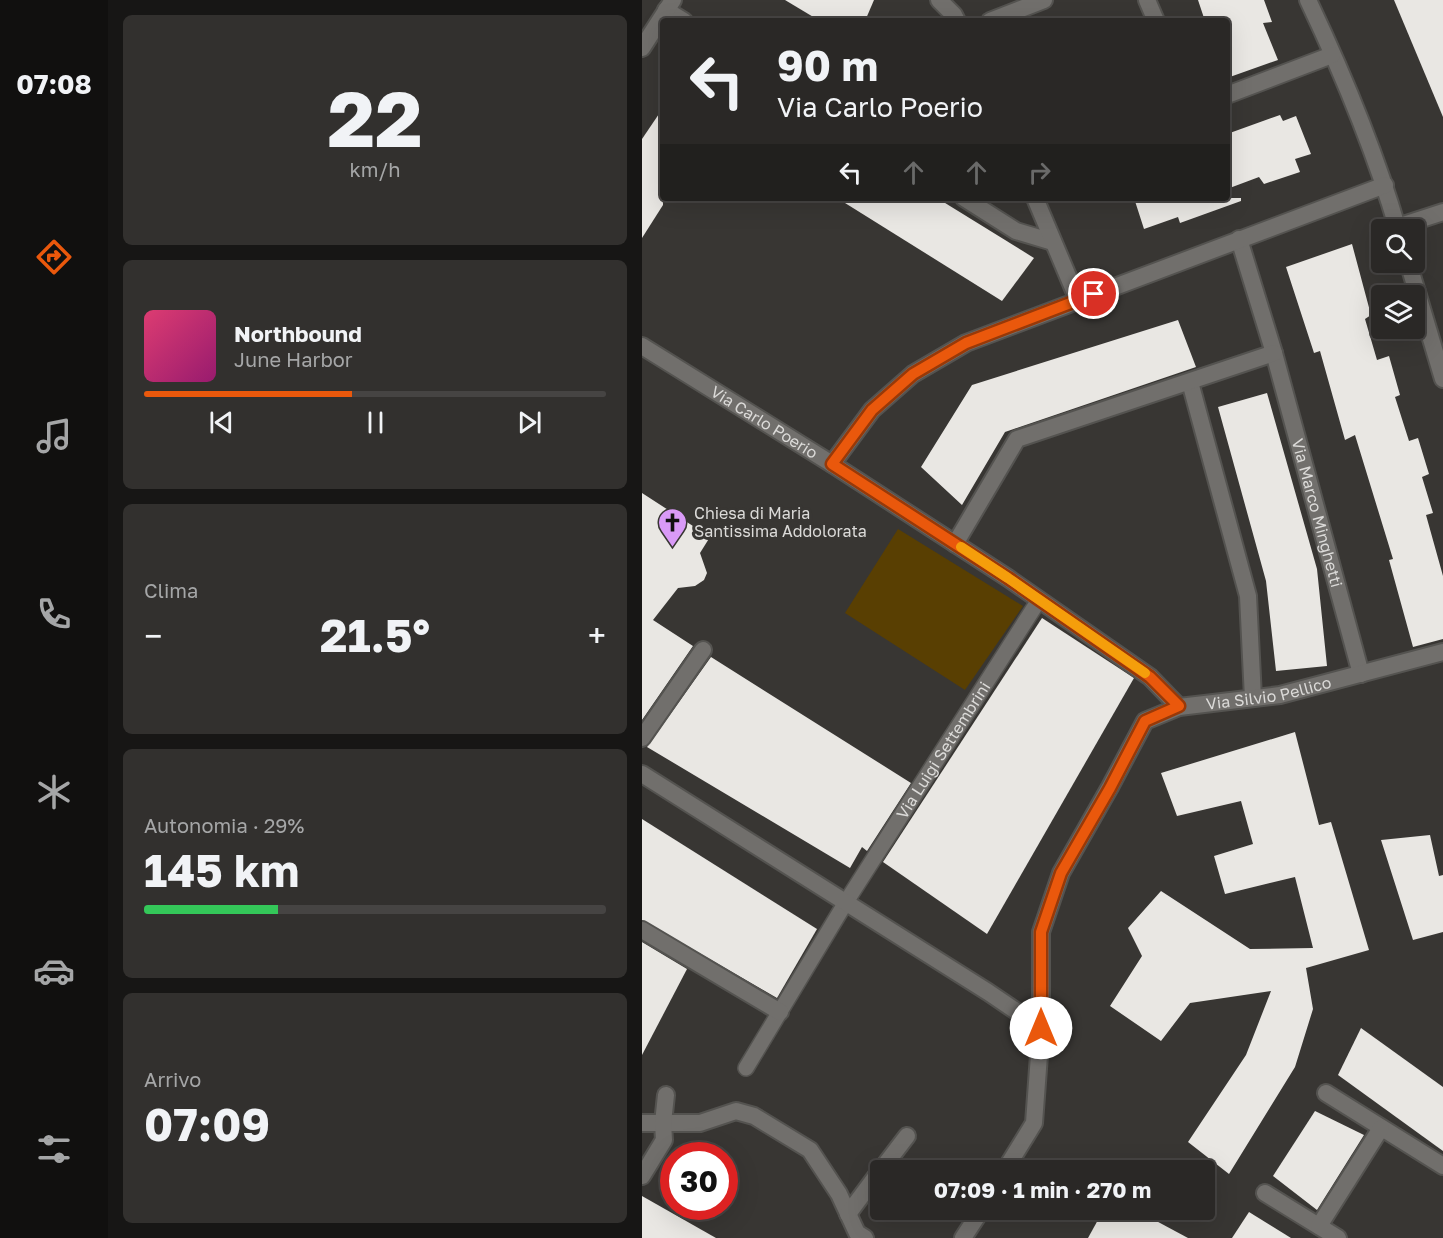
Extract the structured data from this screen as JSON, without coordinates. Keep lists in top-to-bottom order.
{
  "streets": {
    "street": ["Via Carlo Poerio", "Via Marco Minghetti", "Via Silvio Pellico"],
    "lane": ["Via Luigi Settembrini"]
  },
  "crossings": [
    ["Via Carlo Poerio", "Via Silvio Pellico"],
    ["Via Carlo Poerio", "Via Luigi Settembrini"],
    ["Via Marco Minghetti", "Via Silvio Pellico"]
  ],
  "places": {
    "church": ["Chiesa di Maria Santissima Addolorata"]
  },
  "page": {
    "tabs": "07:08",
    "tile": [
      ["22", "km/h"],
      "Clima",
      ["Autonomia · 29%", "145 km"],
      ["Arrivo", "07:09"]
    ],
    "turn": ["90 m", "Via Carlo Poerio"],
    "song": ["Northbound", "June Harbor"],
    "heat": ["−", "21.5°", "+"],
    "limit": "30",
    "trip": "07:09 · 1 min · 270 m"
  }
}
